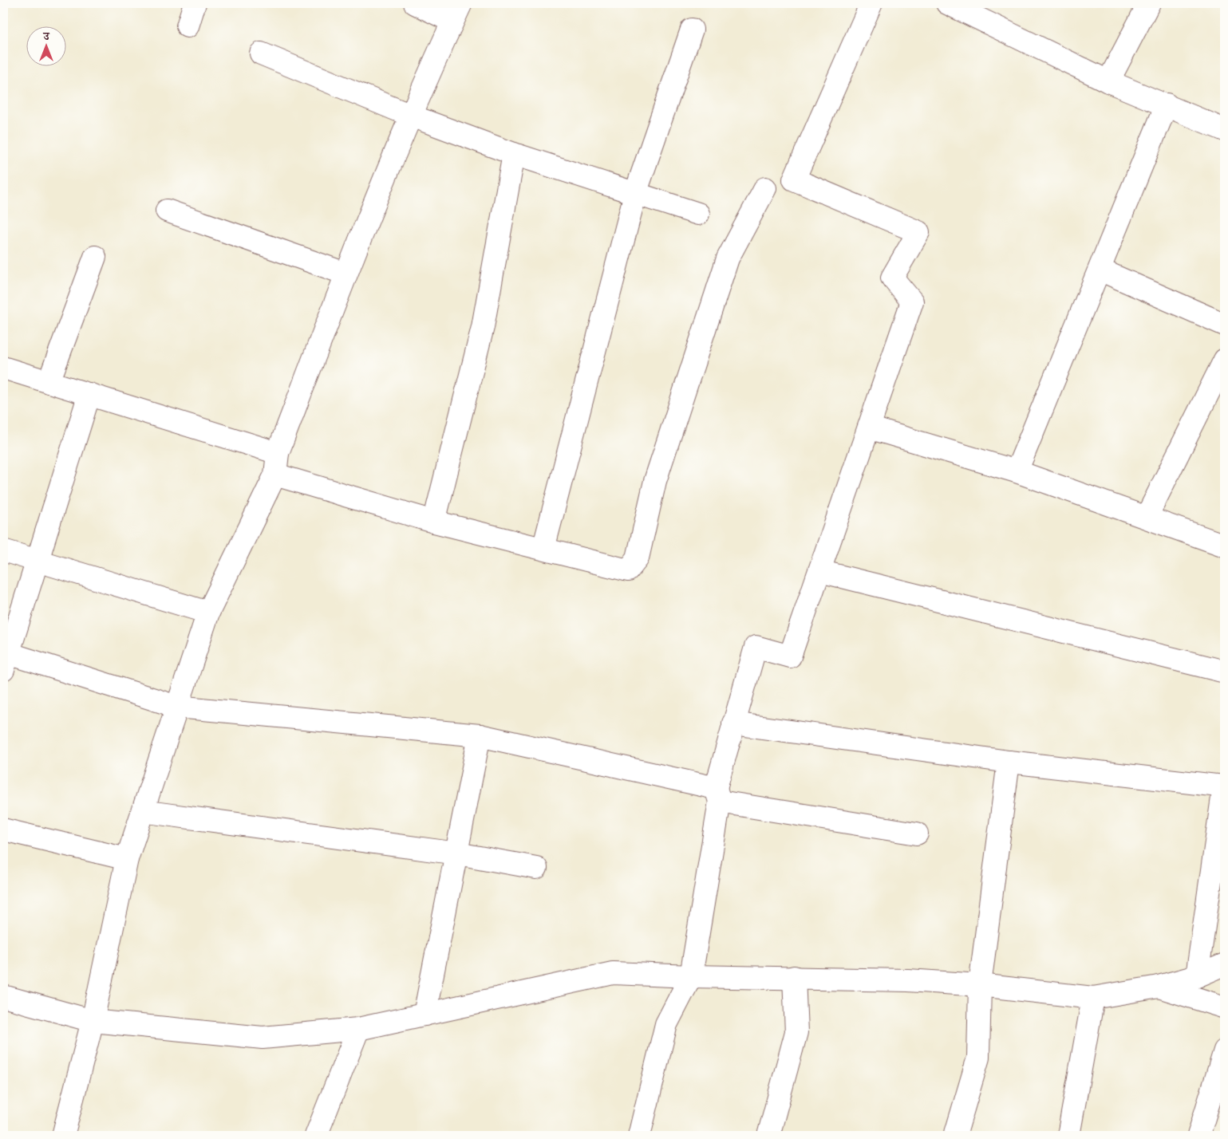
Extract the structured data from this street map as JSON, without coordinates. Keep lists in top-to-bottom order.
{
  "north": "top"
}
